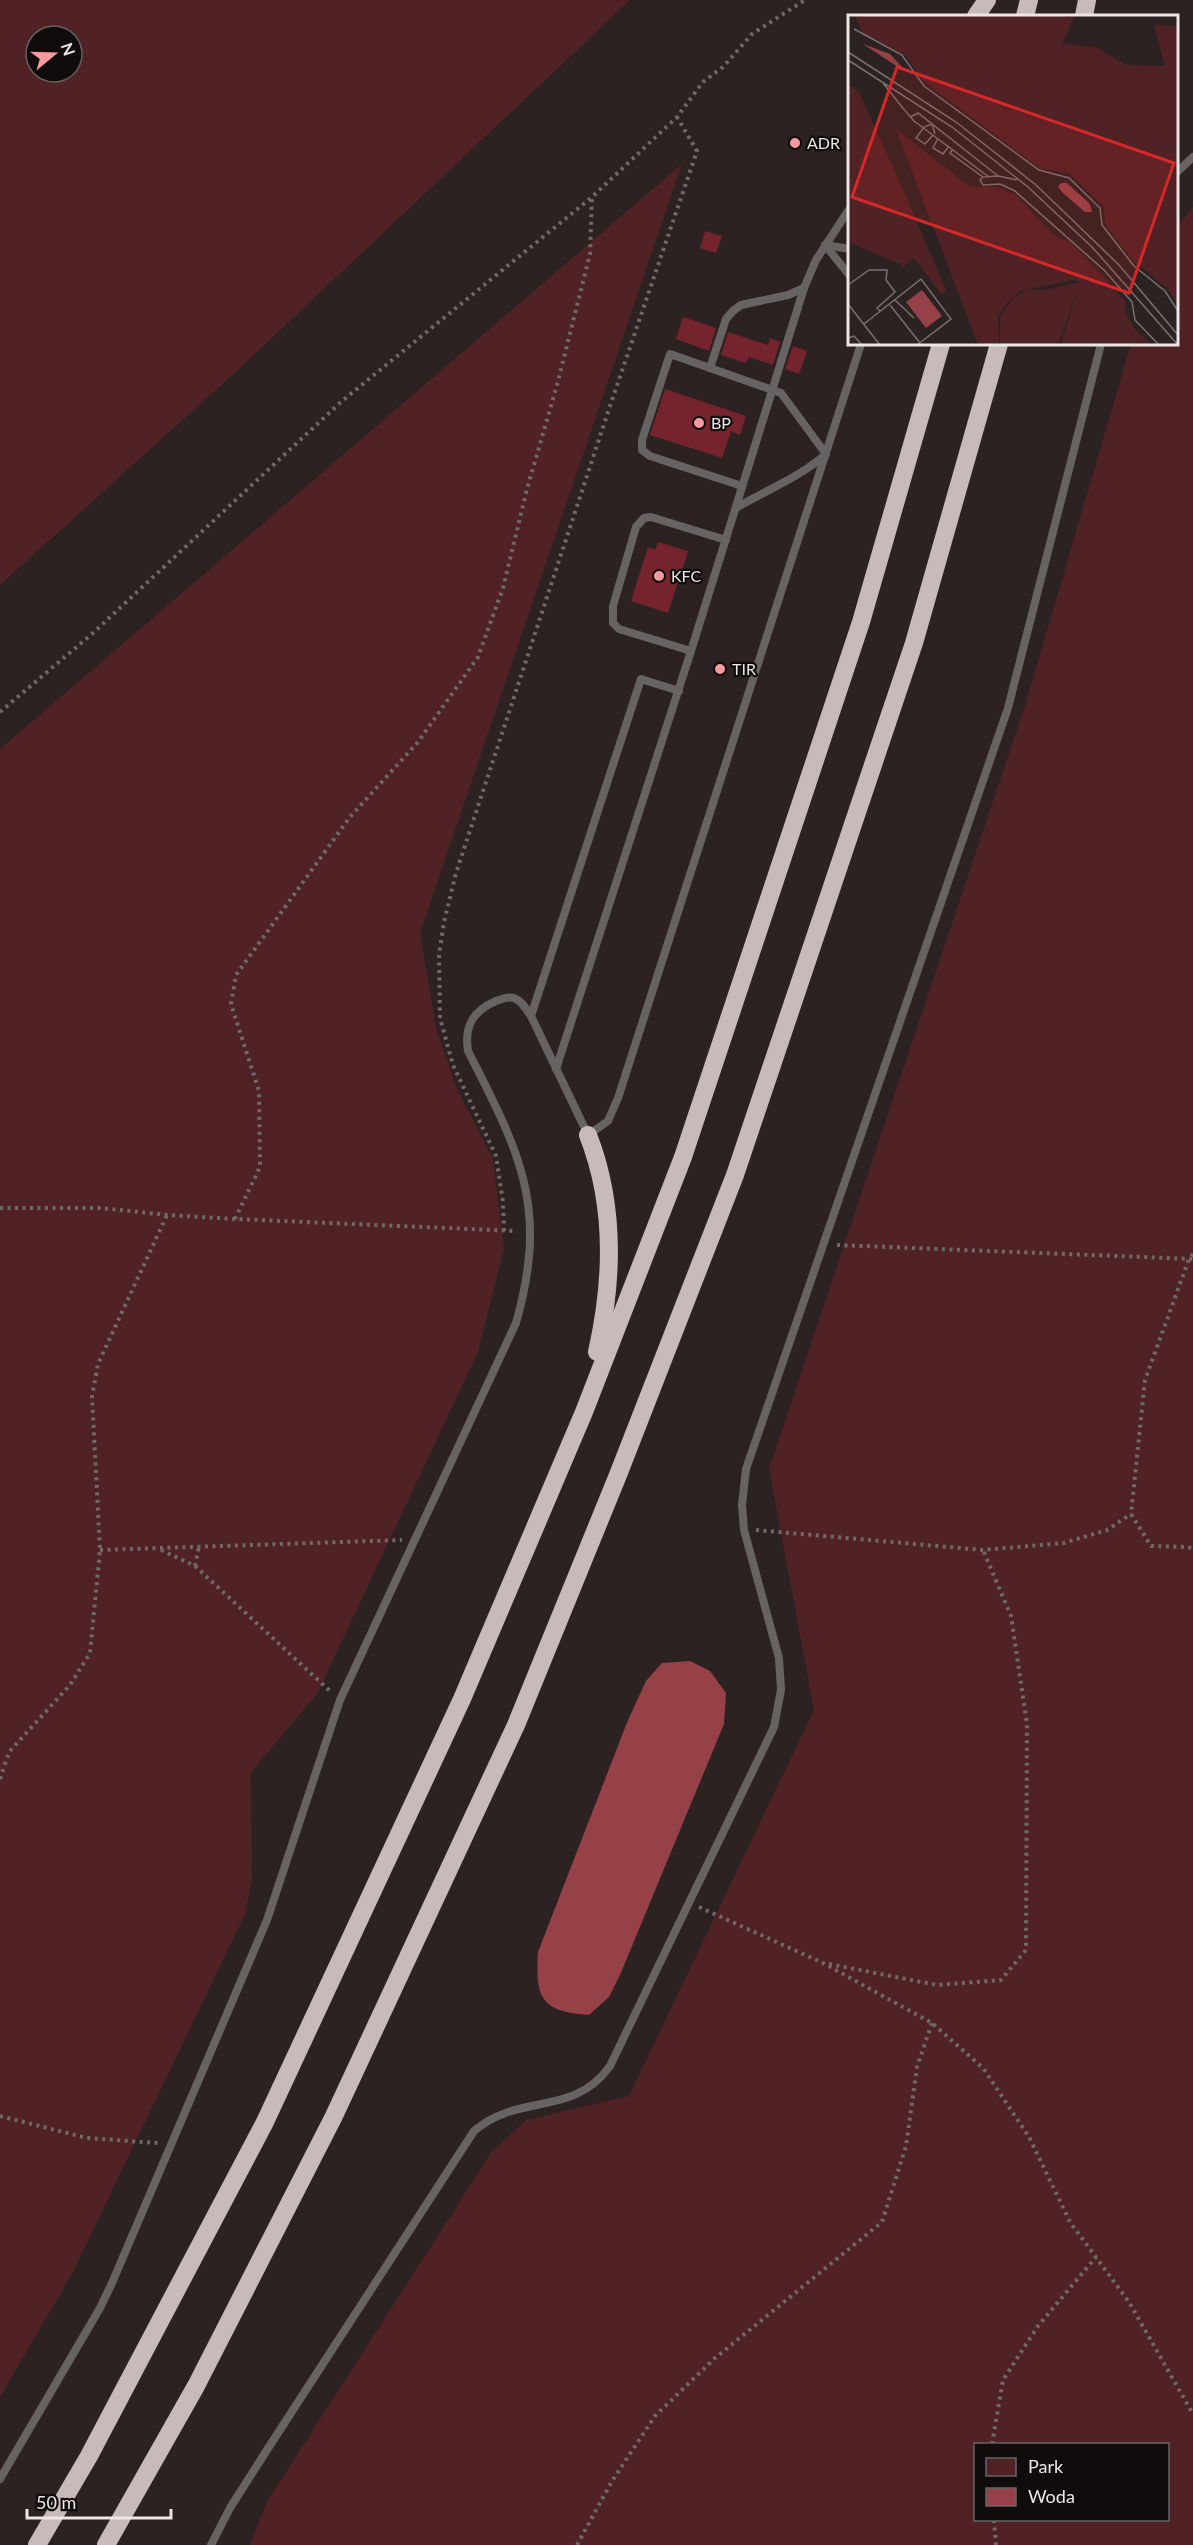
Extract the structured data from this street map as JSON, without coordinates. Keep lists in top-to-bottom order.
{
  "places": [
    "ADR",
    "BP",
    "KFC",
    "TIR"
  ],
  "legend": ["Park", "Woda"],
  "scale_bar": "50 m",
  "north": "right"
}
